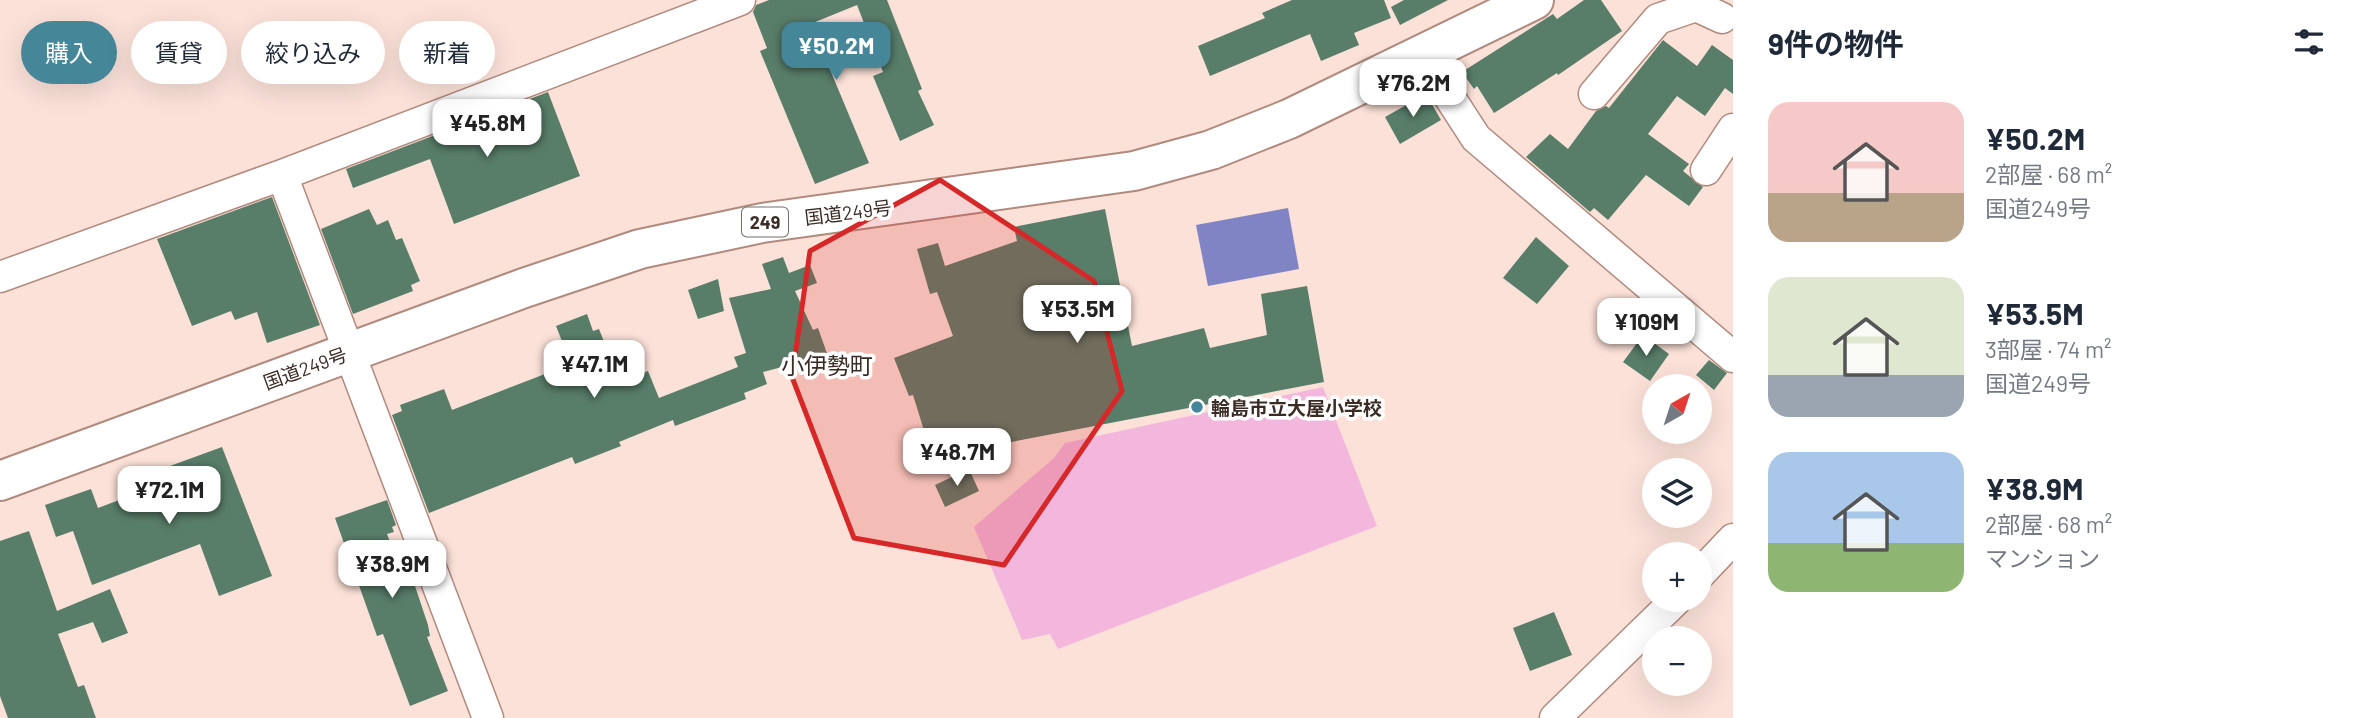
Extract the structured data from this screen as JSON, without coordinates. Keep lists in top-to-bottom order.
{
  "streets": {
    "highway": ["国道249号", "249"]
  },
  "districts": ["小伊勢町"],
  "places": ["輪島市立大屋小学校"],
  "north": "top right",
  "page": {
    "heading": "9件の物件",
    "chip": [
      "購入",
      "賃貸",
      "絞り込み",
      "新着"
    ],
    "price": [
      "¥50.2M",
      "¥76.2M",
      "¥45.8M",
      "¥53.5M",
      "¥109M",
      "¥47.1M",
      "¥48.7M",
      "¥72.1M",
      "¥38.9M"
    ],
    "list": [
      {
        "name": "¥50.2M",
        "note": "2部屋 · 68 m² · 国道249号"
      },
      {
        "name": "¥53.5M",
        "note": "3部屋 · 74 m² · 国道249号"
      },
      {
        "name": "¥38.9M",
        "note": "2部屋 · 68 m² · マンション"
      }
    ],
    "map_buttons": ["+", "−"]
  }
}
